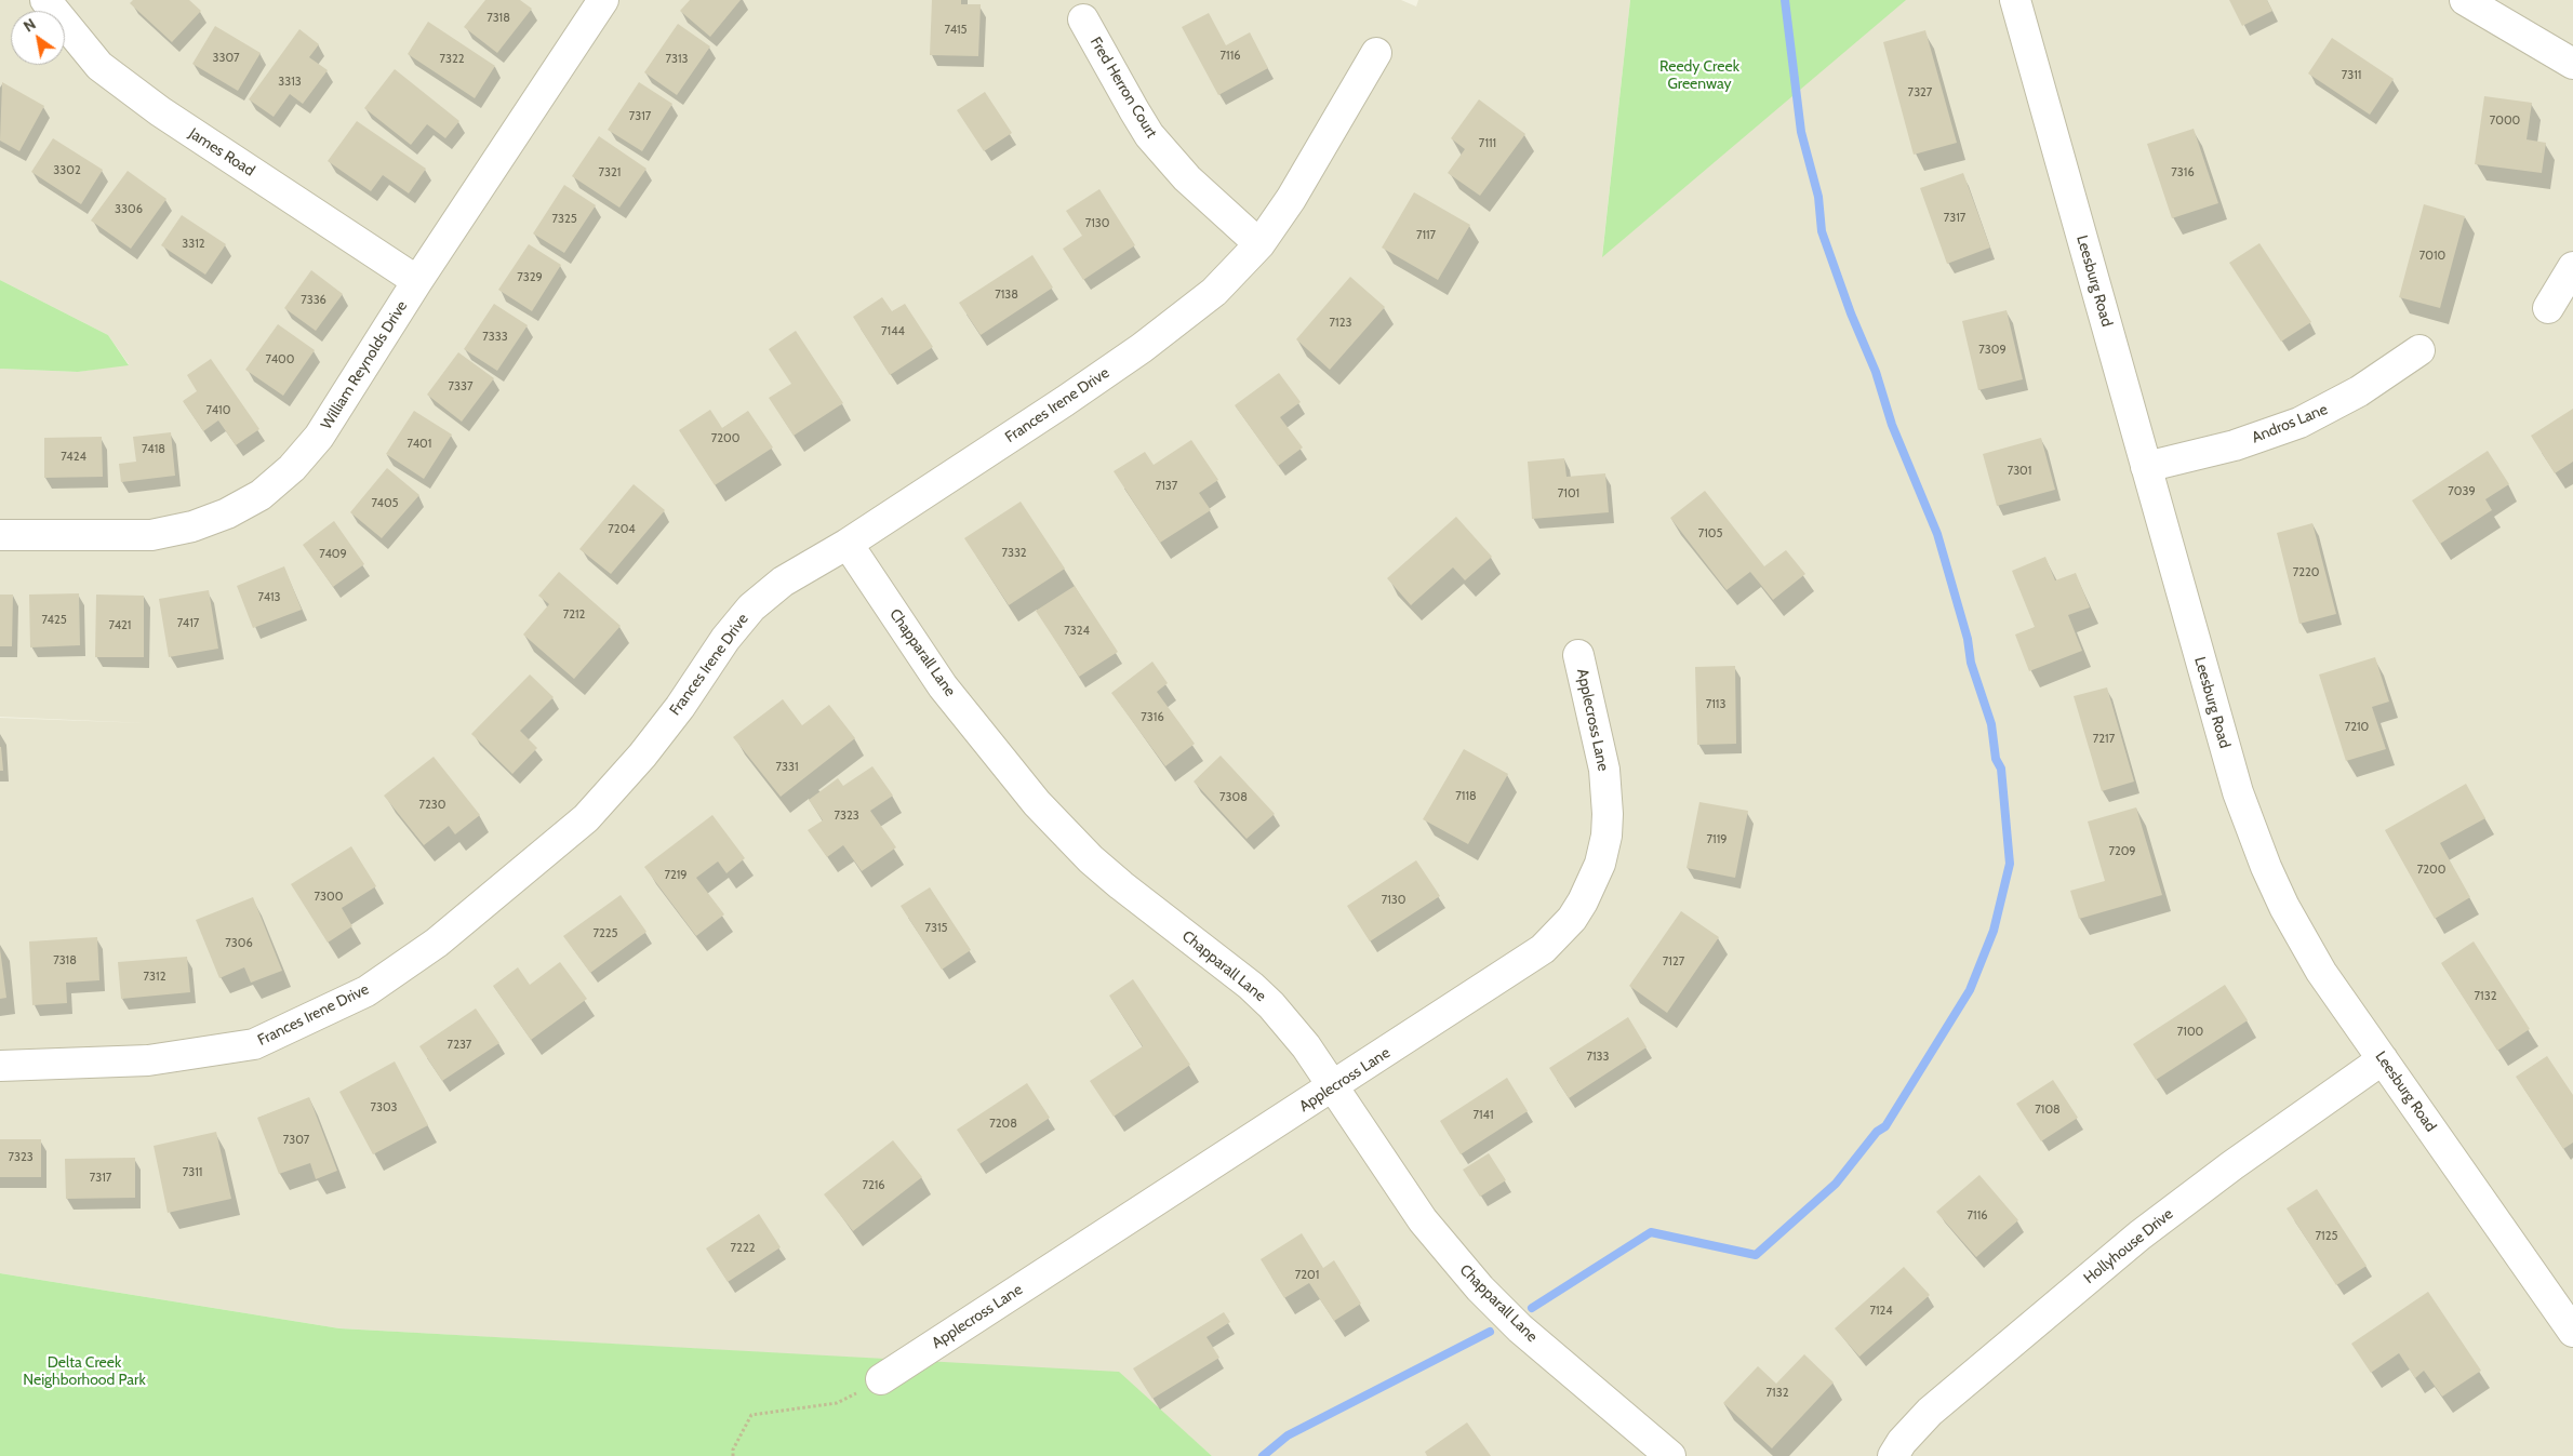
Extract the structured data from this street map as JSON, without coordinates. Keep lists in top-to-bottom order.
{
  "streets": {
    "street": [
      "Fred Herron Court",
      "James Road",
      "Leesburg Road",
      "William Reynolds Drive",
      "Frances Irene Drive",
      "Andros Lane",
      "Chapparall Lane",
      "Applecross Lane",
      "Hollyhouse Drive"
    ]
  },
  "crossings": [
    ["Fred Herron Court", "Frances Irene Drive"],
    ["James Road", "William Reynolds Drive"],
    ["Leesburg Road", "Andros Lane"],
    ["Leesburg Road", "Hollyhouse Drive"],
    ["Frances Irene Drive", "Chapparall Lane"],
    ["Chapparall Lane", "Applecross Lane"]
  ],
  "parks": ["Reedy Creek Greenway", "Delta Creek Neighborhood Park"],
  "house_numbers": [
    "7318",
    "7415",
    "7116",
    "3307",
    "7322",
    "7313",
    "7311",
    "3313",
    "7327",
    "7317",
    "7000",
    "7111",
    "3302",
    "7321",
    "7316",
    "3306",
    "7317",
    "7325",
    "7130",
    "7117",
    "3312",
    "7010",
    "7329",
    "7138",
    "7336",
    "7123",
    "7144",
    "7333",
    "7309",
    "7400",
    "7337",
    "7410",
    "7200",
    "7401",
    "7418",
    "7424",
    "7301",
    "7137",
    "7039",
    "7101",
    "7405",
    "7204",
    "7105",
    "7332",
    "7409",
    "7220",
    "7413",
    "7212",
    "7425",
    "7417",
    "7421",
    "7324",
    "7113",
    "7316",
    "7210",
    "7217",
    "7331",
    "7118",
    "7308",
    "7230",
    "7323",
    "7119",
    "7209",
    "7200",
    "7219",
    "7300",
    "7130",
    "7315",
    "7225",
    "7306",
    "7318",
    "7127",
    "7312",
    "7132",
    "7100",
    "7237",
    "7133",
    "7303",
    "7108",
    "7141",
    "7208",
    "7307",
    "7323",
    "7311",
    "7317",
    "7216",
    "7116",
    "7125",
    "7222",
    "7201",
    "7124",
    "7132"
  ],
  "north": "top left"
}
